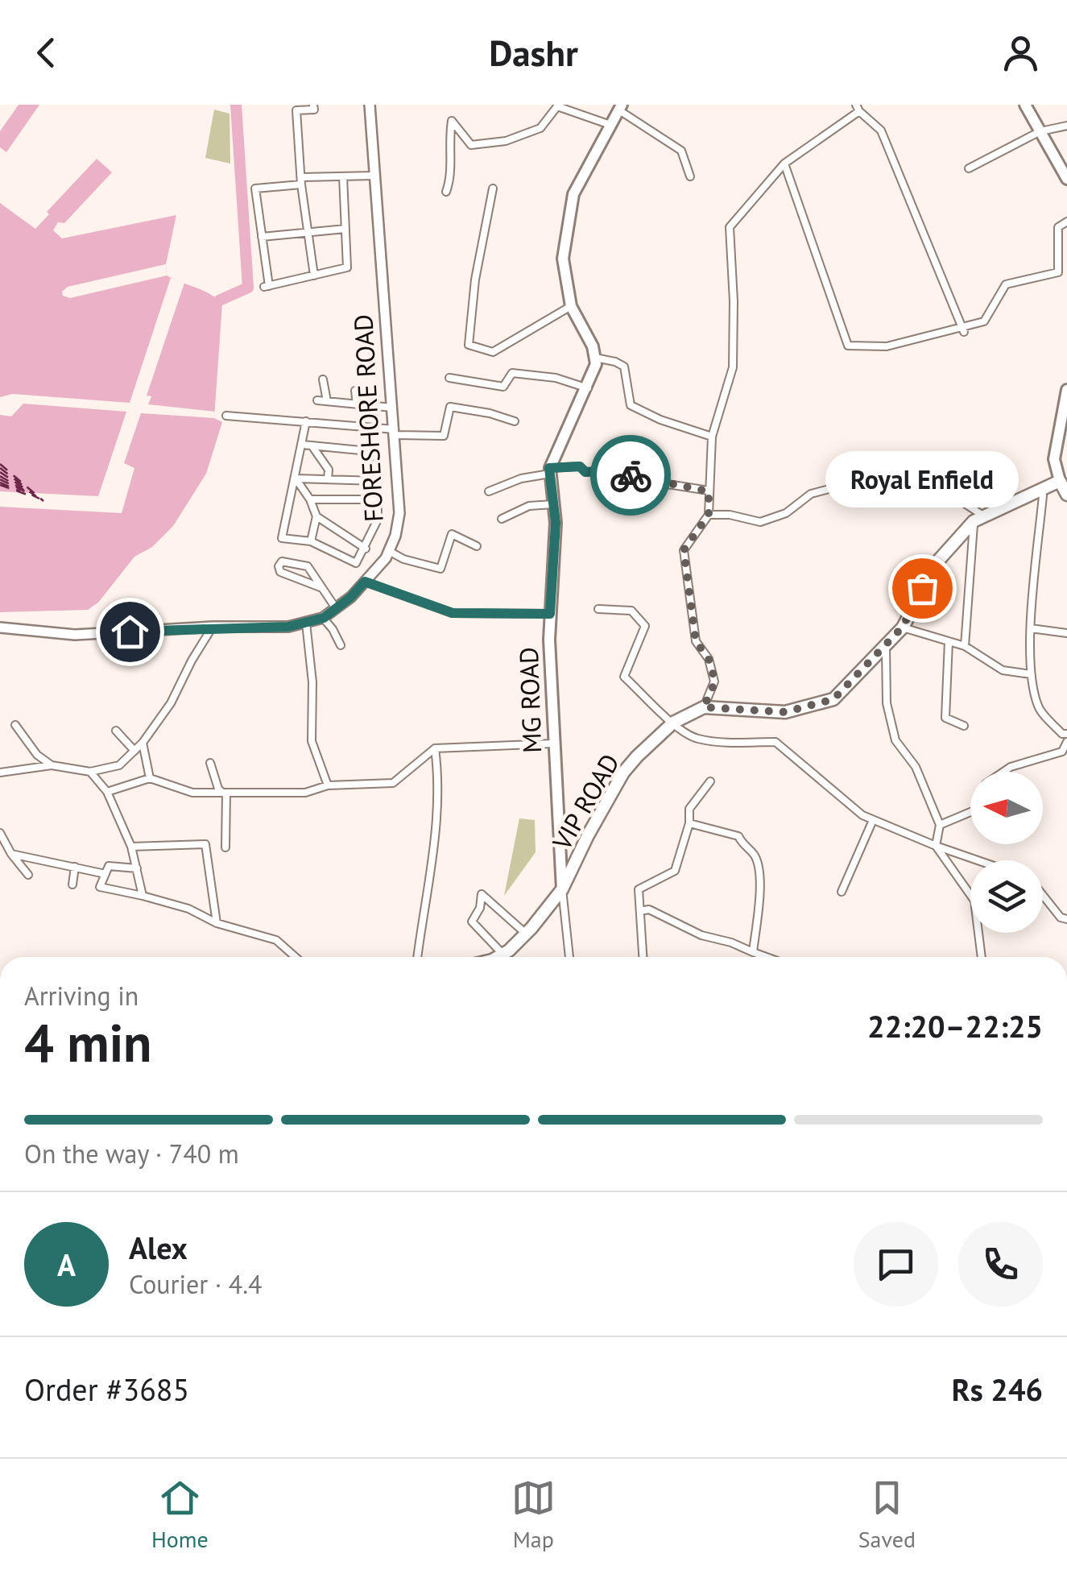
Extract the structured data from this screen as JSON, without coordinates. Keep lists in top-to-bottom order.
{
  "streets": {
    "highway": ["VIP ROAD"],
    "main road": ["FORESHORE ROAD", "MG ROAD"]
  },
  "crossings": [
    ["MG ROAD", "VIP ROAD"]
  ],
  "places": ["Royal Enfield"],
  "north": "left",
  "page": {
    "header": "Dashr",
    "bubble": "Royal Enfield",
    "heading": ["4 min", "Arriving in", "22:20–22:25"],
    "panel": [
      "Alex",
      "Courier · 4.4",
      "Order #3685",
      "Rs 246"
    ],
    "bar": "On the way · 740 m",
    "round": "A",
    "tabs": ["Home", "Map", "Saved"]
  }
}
